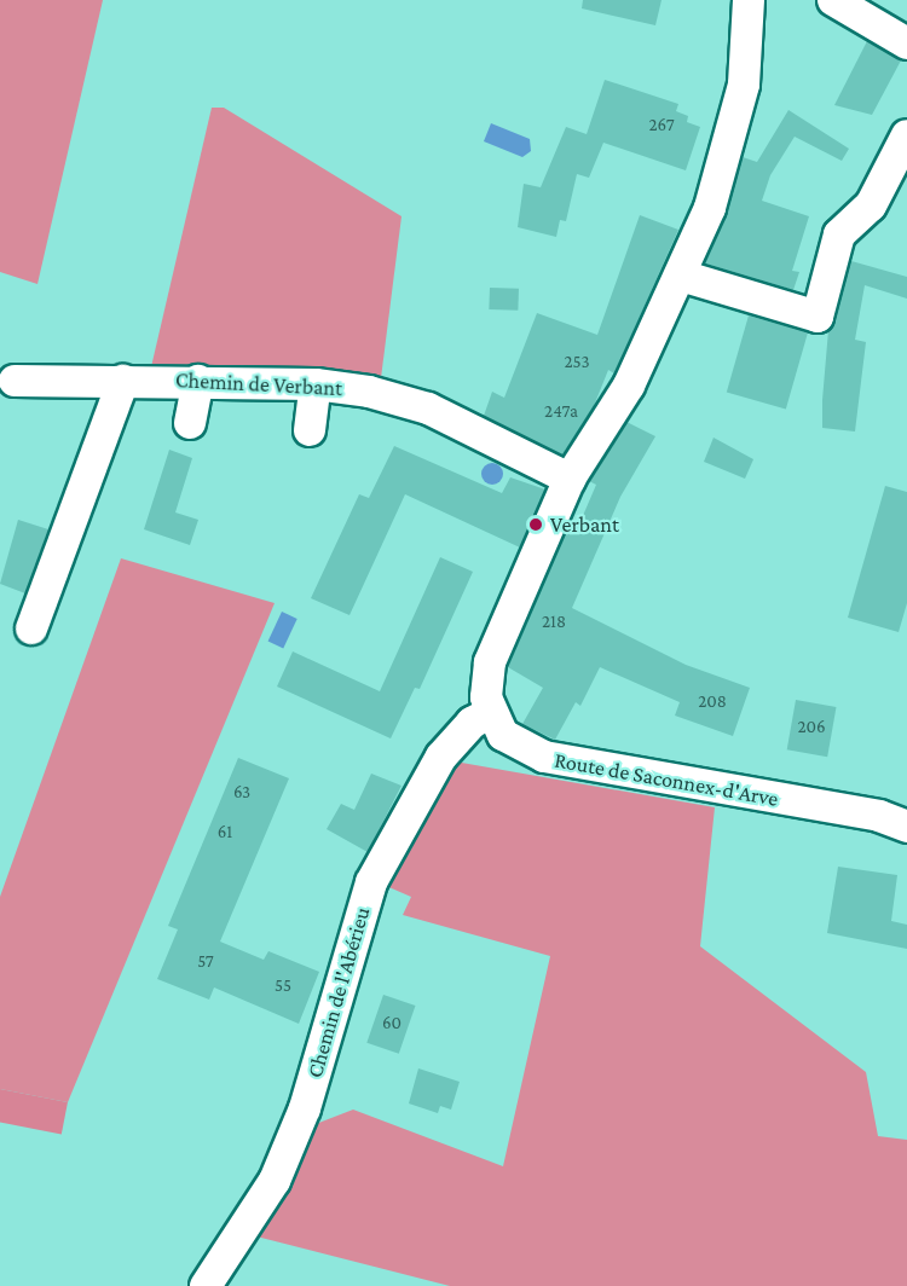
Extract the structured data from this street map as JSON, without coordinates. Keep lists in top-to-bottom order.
{
  "streets": {
    "street": ["Chemin de Verbant", "Route de Saconnex-d'Arve", "Chemin de l'Abérieu"]
  },
  "crossings": [
    ["Route de Saconnex-d'Arve", "Chemin de l'Abérieu"]
  ],
  "places": ["Verbant"],
  "house_numbers": [
    "267",
    "253",
    "247a",
    "218",
    "208",
    "206",
    "63",
    "61",
    "57",
    "55",
    "60"
  ]
}
